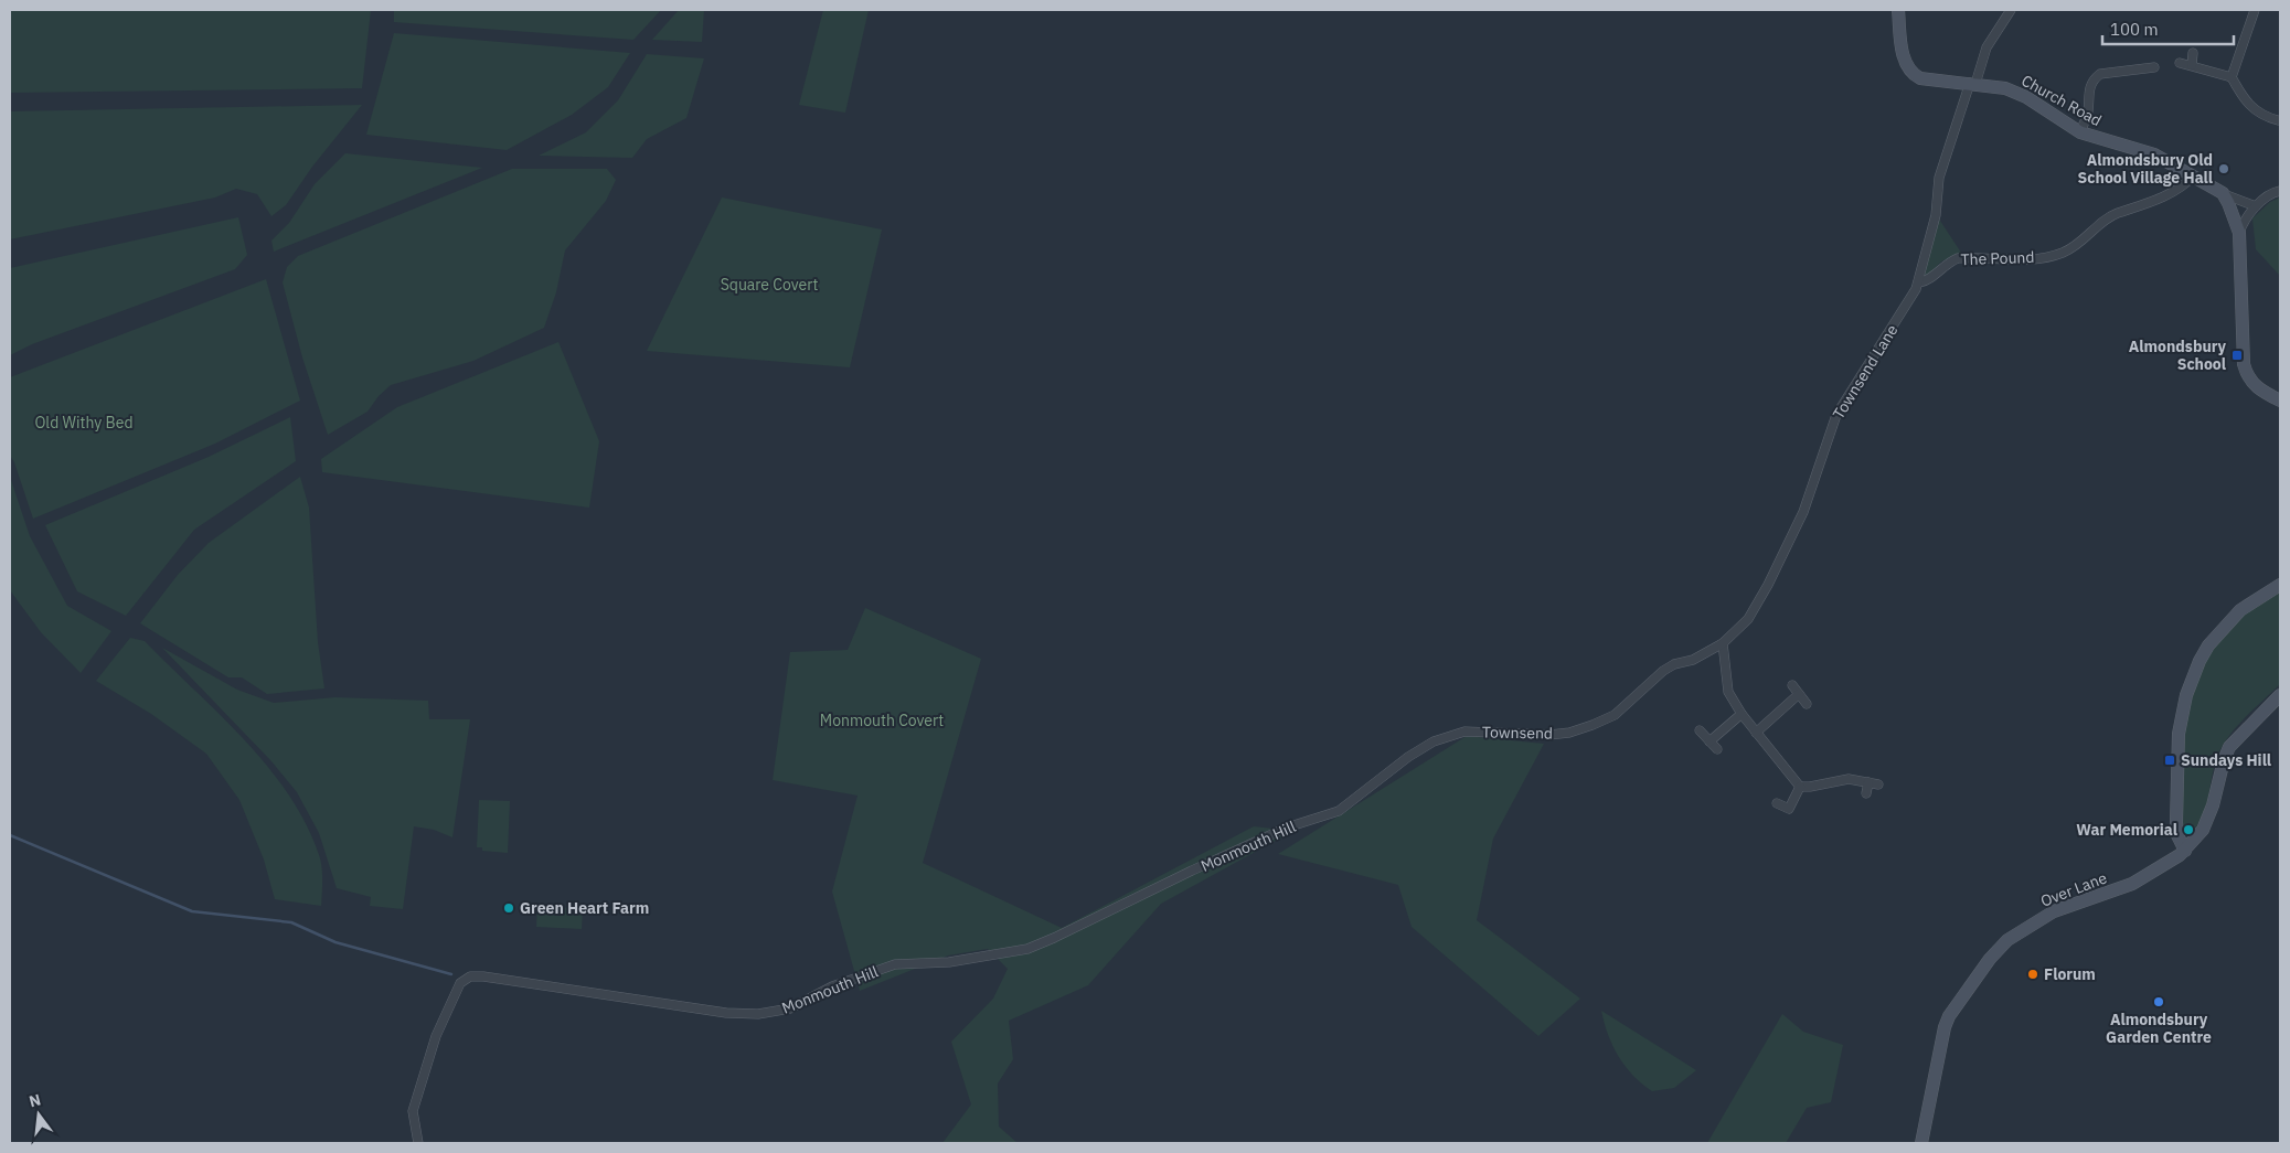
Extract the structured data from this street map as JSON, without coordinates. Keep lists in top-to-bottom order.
{
  "streets": {
    "street": [
      "Church Road",
      "The Pound",
      "Townsend Lane",
      "Townsend",
      "Monmouth Hill",
      "Over Lane"
    ]
  },
  "crossings": [
    ["Church Road", "The Pound"],
    ["Church Road", "Townsend Lane"],
    ["The Pound", "Townsend Lane"],
    ["Townsend Lane", "Townsend"],
    ["Townsend", "Monmouth Hill"]
  ],
  "parks": ["Square Covert", "Old Withy Bed", "Monmouth Covert"],
  "places": {
    "other": [
      "Almondsbury Old School Village Hall",
      "War Memorial",
      "Green Heart Farm",
      "Florum",
      "Almondsbury Garden Centre"
    ],
    "transit": ["Almondsbury School", "Sundays Hill"]
  },
  "scale_bar": "100 m",
  "north": "top"
}
